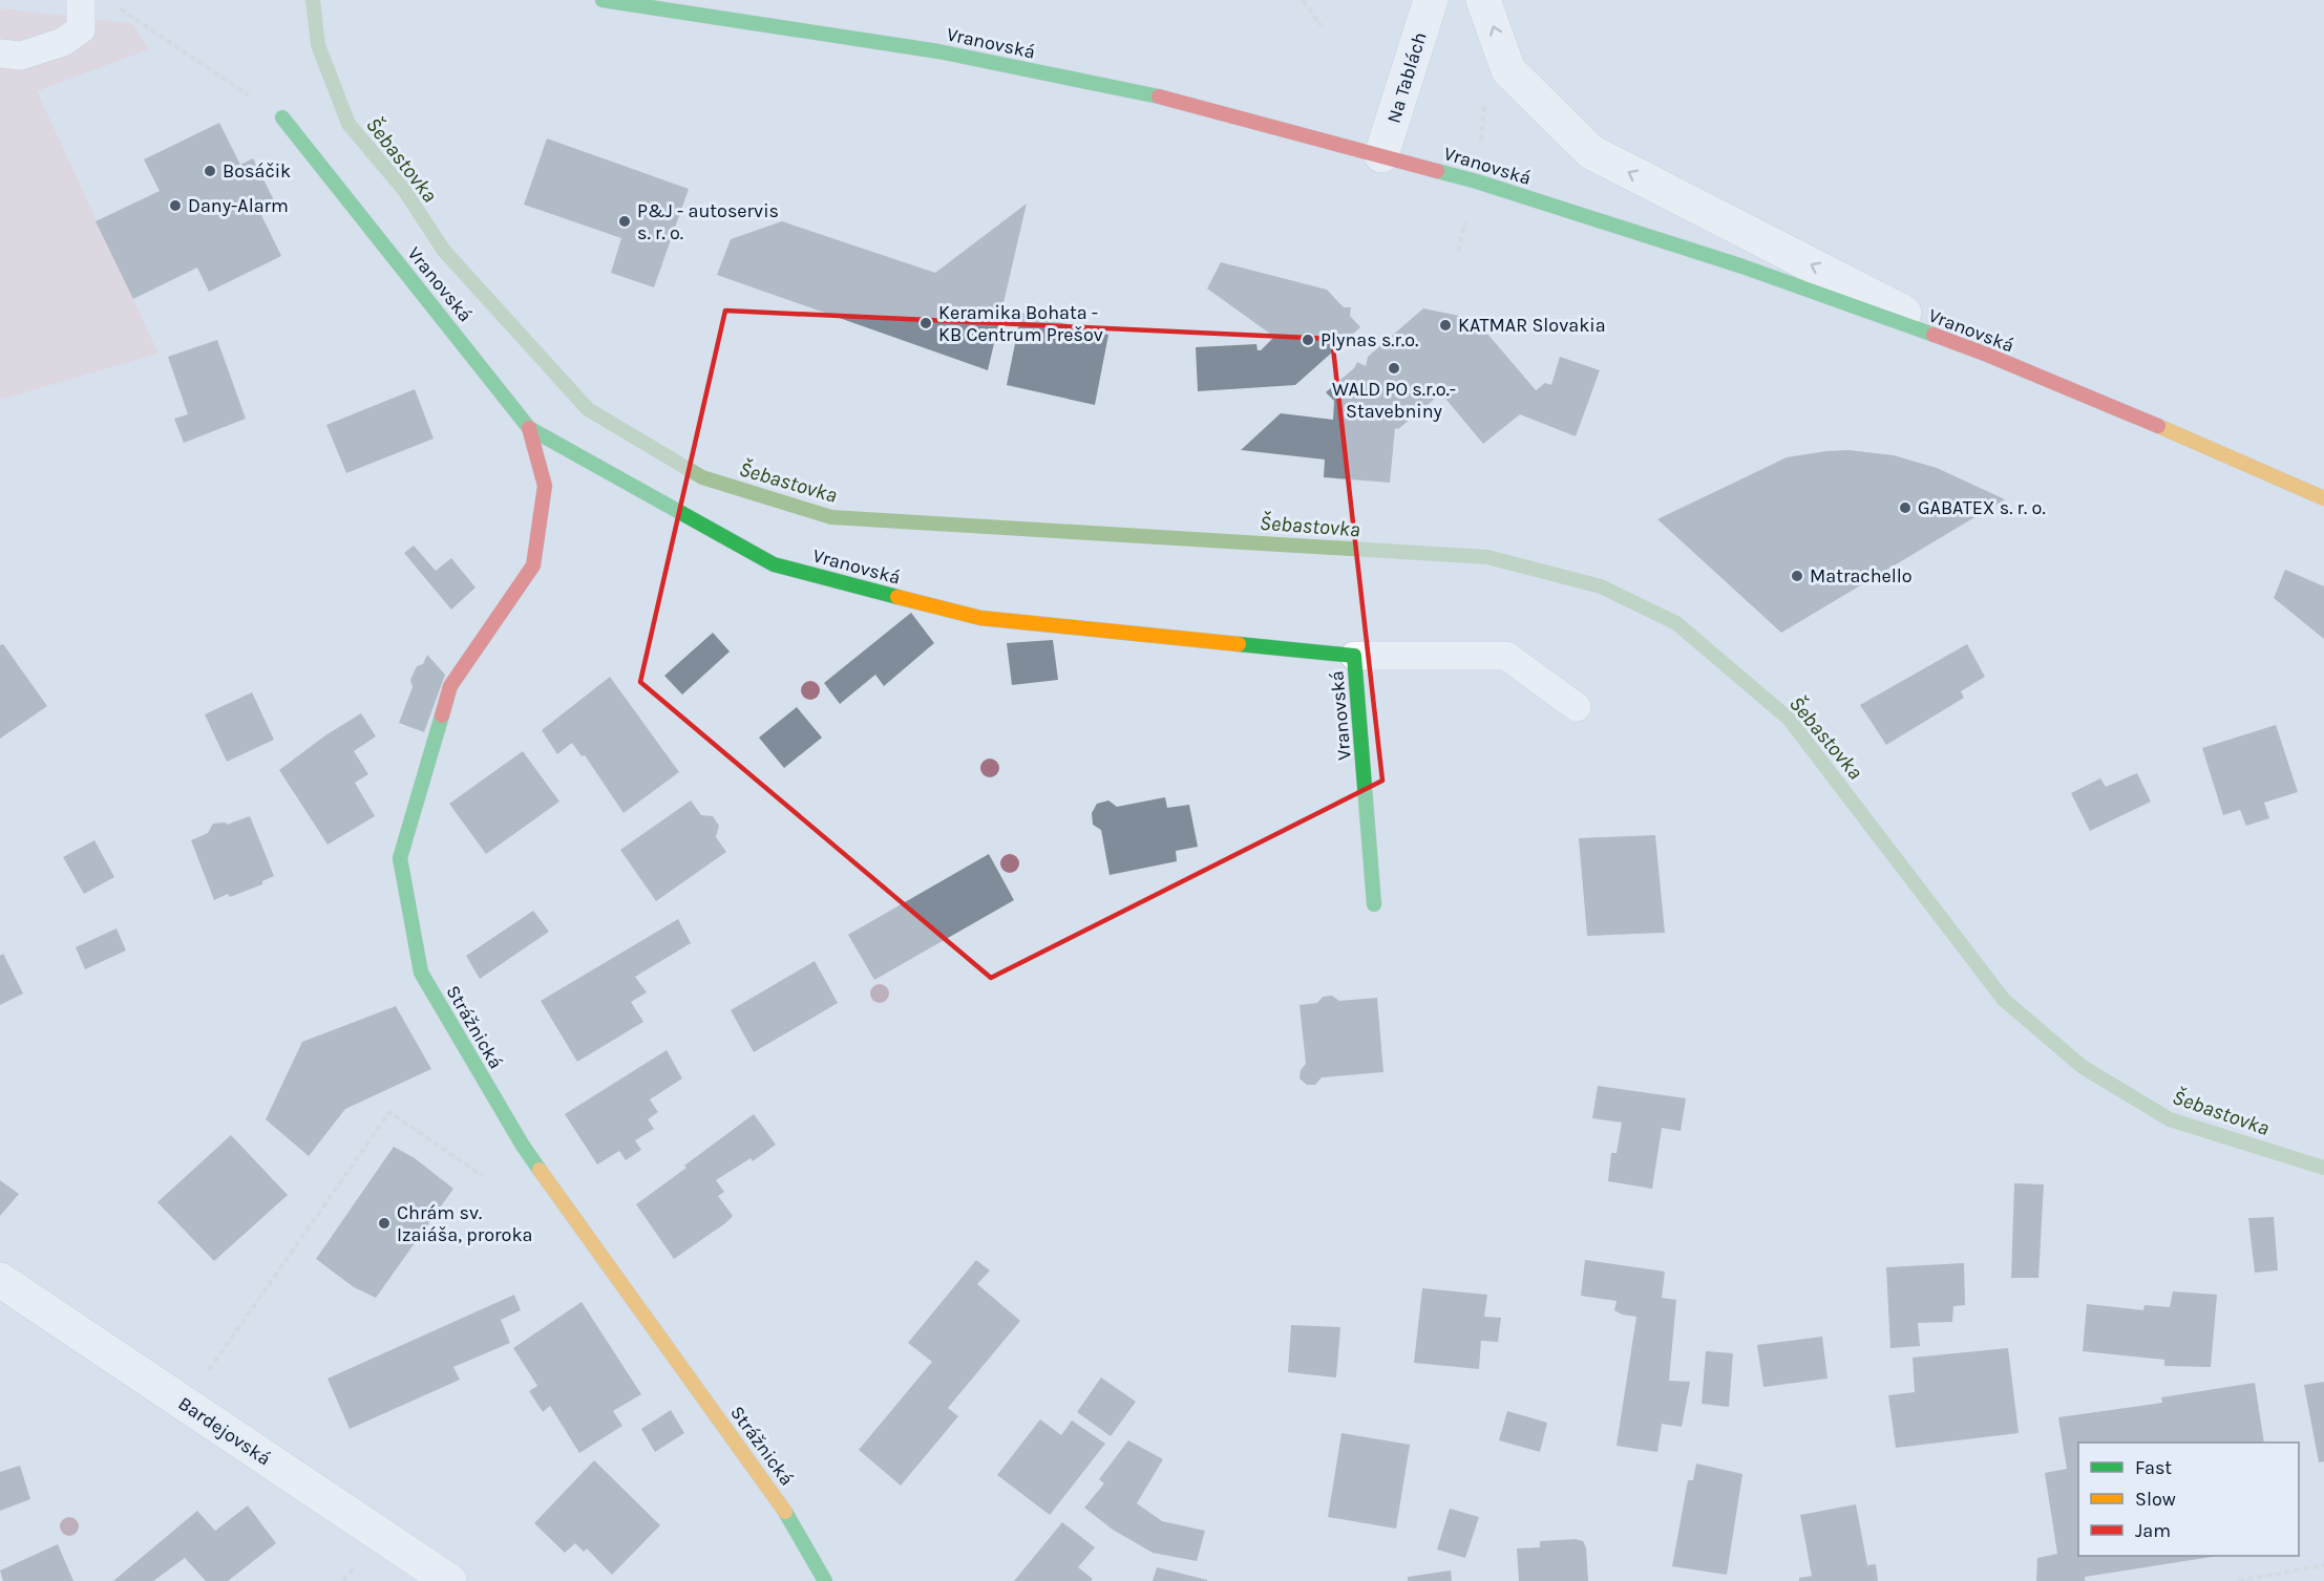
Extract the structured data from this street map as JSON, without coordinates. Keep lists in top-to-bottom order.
{
  "streets": {
    "street": [
      "Vranovská",
      "Na Tablách",
      "Strážnická",
      "Bardejovská"
    ]
  },
  "crossings": [
    ["Vranovská", "Na Tablách"],
    ["Vranovská", "Strážnická"]
  ],
  "water": ["Šebastovka"],
  "places": [
    "Bosáčik",
    "Dany-Alarm",
    "P&J - autoservis s. r. o.",
    "Keramika Bohata - KB Centrum Prešov",
    "KATMAR Slovakia",
    "Plynas s.r.o.",
    "WALD PO s.r.o.- Stavebniny",
    "GABATEX s. r. o.",
    "Matrachello",
    "Chrám sv. Izaiáša, proroka"
  ],
  "legend": ["Fast", "Slow", "Jam"]
}
